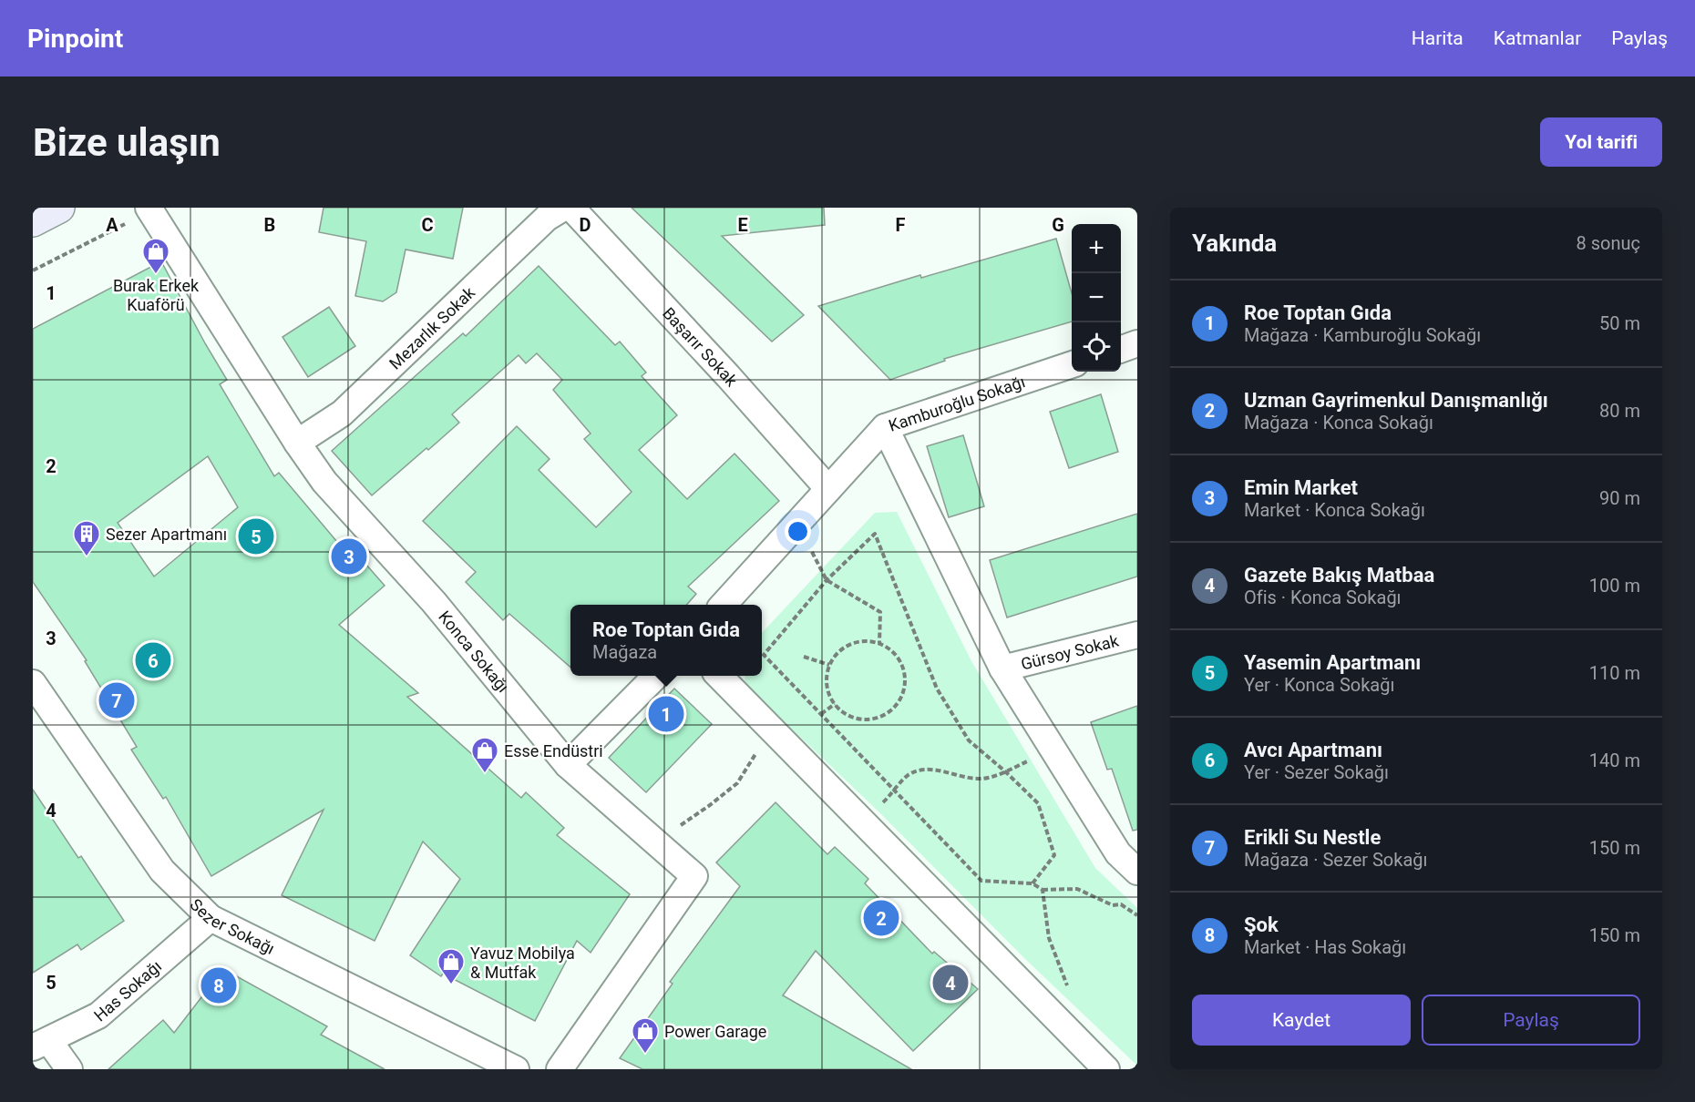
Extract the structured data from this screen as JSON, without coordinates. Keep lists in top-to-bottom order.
{
  "streets": {
    "street": [
      "Mezarlık Sokak",
      "Başarır Sokak",
      "Kamburoğlu Sokağı",
      "Konca Sokağı",
      "Gürsoy Sokak",
      "Sezer Sokağı",
      "Has Sokağı"
    ]
  },
  "crossings": [
    ["Mezarlık Sokak", "Konca Sokağı"],
    ["Başarır Sokak", "Kamburoğlu Sokağı"],
    ["Sezer Sokağı", "Has Sokağı"]
  ],
  "places": {
    "shop": [
      "Burak Erkek Kuaförü",
      "Esse Endüstri",
      "Yavuz Mobilya & Mutfak",
      "Power Garage"
    ],
    "building": ["Sezer Apartmanı"]
  },
  "page": {
    "header": "Pinpoint",
    "nav": ["Harita", "Katmanlar", "Paylaş"],
    "buttons": [
      "Yol tarifi",
      ["Kaydet", "Paylaş"]
    ],
    "title": "Bize ulaşın",
    "heading": ["Yakında", "8 sonuç"],
    "map_buttons": ["+", "−"],
    "list": [
      {
        "mark": "1",
        "name": "Roe Toptan Gıda",
        "note": "Mağaza · Kamburoğlu Sokağı",
        "value": "50 m"
      },
      {
        "mark": "2",
        "name": "Uzman Gayrimenkul Danışmanlığı",
        "note": "Mağaza · Konca Sokağı",
        "value": "80 m"
      },
      {
        "mark": "3",
        "name": "Emin Market",
        "note": "Market · Konca Sokağı",
        "value": "90 m"
      },
      {
        "mark": "4",
        "name": "Gazete Bakış Matbaa",
        "note": "Ofis · Konca Sokağı",
        "value": "100 m"
      },
      {
        "mark": "5",
        "name": "Yasemin Apartmanı",
        "note": "Yer · Konca Sokağı",
        "value": "110 m"
      },
      {
        "mark": "6",
        "name": "Avcı Apartmanı",
        "note": "Yer · Sezer Sokağı",
        "value": "140 m"
      },
      {
        "mark": "7",
        "name": "Erikli Su Nestle",
        "note": "Mağaza · Sezer Sokağı",
        "value": "150 m"
      },
      {
        "mark": "8",
        "name": "Şok",
        "note": "Market · Has Sokağı",
        "value": "150 m"
      }
    ],
    "pins": [
      "5",
      "3",
      "6",
      "7",
      "1",
      "2",
      "4",
      "8"
    ],
    "popup": ["Roe Toptan Gıda", "Mağaza"]
  },
  "grid": {
    "columns": [
      "A",
      "B",
      "C",
      "D",
      "E",
      "F",
      "G"
    ],
    "rows": [
      "1",
      "2",
      "3",
      "4",
      "5"
    ]
  }
}
